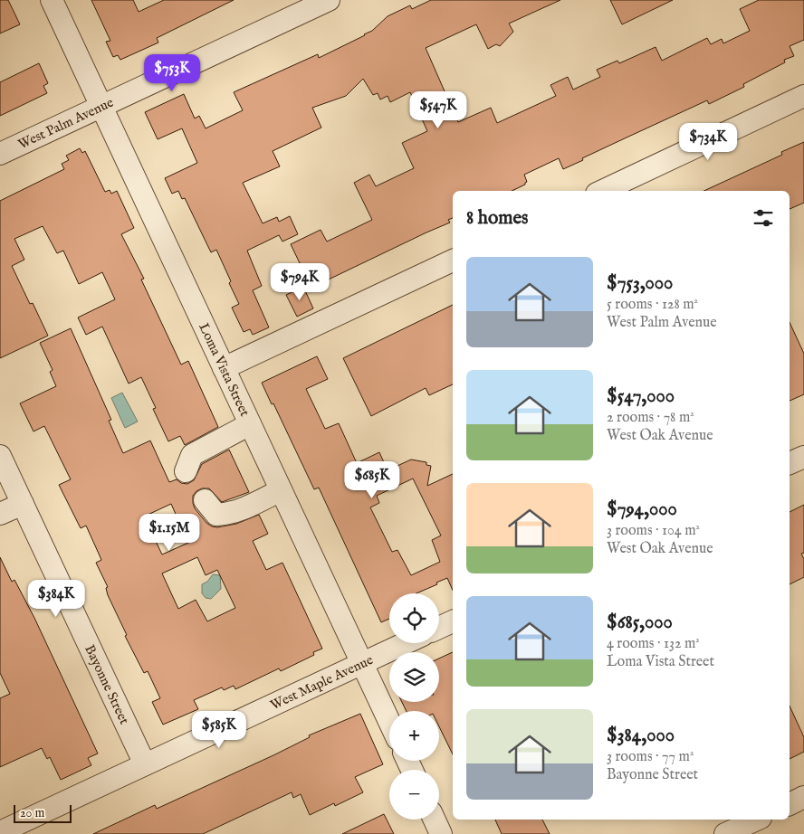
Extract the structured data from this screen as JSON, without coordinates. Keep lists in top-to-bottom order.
{
  "streets": {
    "street": [
      "West Palm Avenue",
      "Loma Vista Street",
      "West Maple Avenue",
      "Bayonne Street"
    ]
  },
  "crossings": [
    ["West Palm Avenue", "Loma Vista Street"],
    ["Loma Vista Street", "West Maple Avenue"],
    ["West Maple Avenue", "Bayonne Street"]
  ],
  "scale_bar": "20 m",
  "page": {
    "price": [
      "$753K",
      "$547K",
      "$734K",
      "$794K",
      "$685K",
      "$1.15M",
      "$384K",
      "$585K"
    ],
    "heading": "8 homes",
    "list": [
      {
        "name": "$753,000",
        "note": "5 rooms · 128 m² · West Palm Avenue"
      },
      {
        "name": "$547,000",
        "note": "2 rooms · 78 m² · West Oak Avenue"
      },
      {
        "name": "$794,000",
        "note": "3 rooms · 104 m² · West Oak Avenue"
      },
      {
        "name": "$685,000",
        "note": "4 rooms · 132 m² · Loma Vista Street"
      },
      {
        "name": "$384,000",
        "note": "3 rooms · 77 m² · Bayonne Street"
      }
    ],
    "map_buttons": ["+", "−"],
    "scale": "20 m"
  }
}
